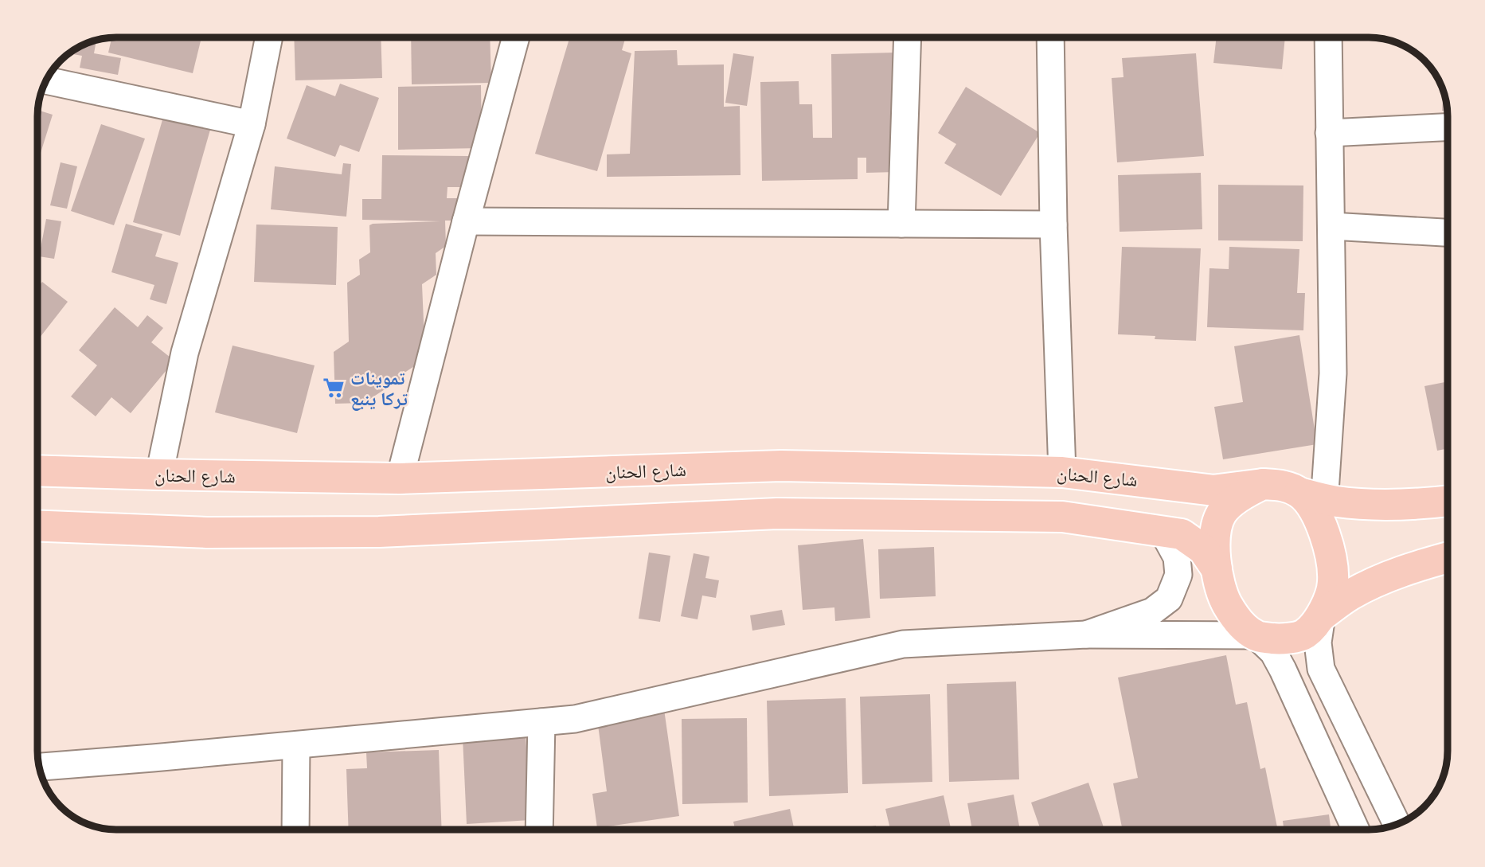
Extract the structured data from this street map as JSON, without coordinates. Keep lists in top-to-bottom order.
{
  "streets": {
    "main road": ["شارع الحنان"]
  },
  "places": {
    "supermarket": ["تموينات تركا ينبع"]
  }
}
